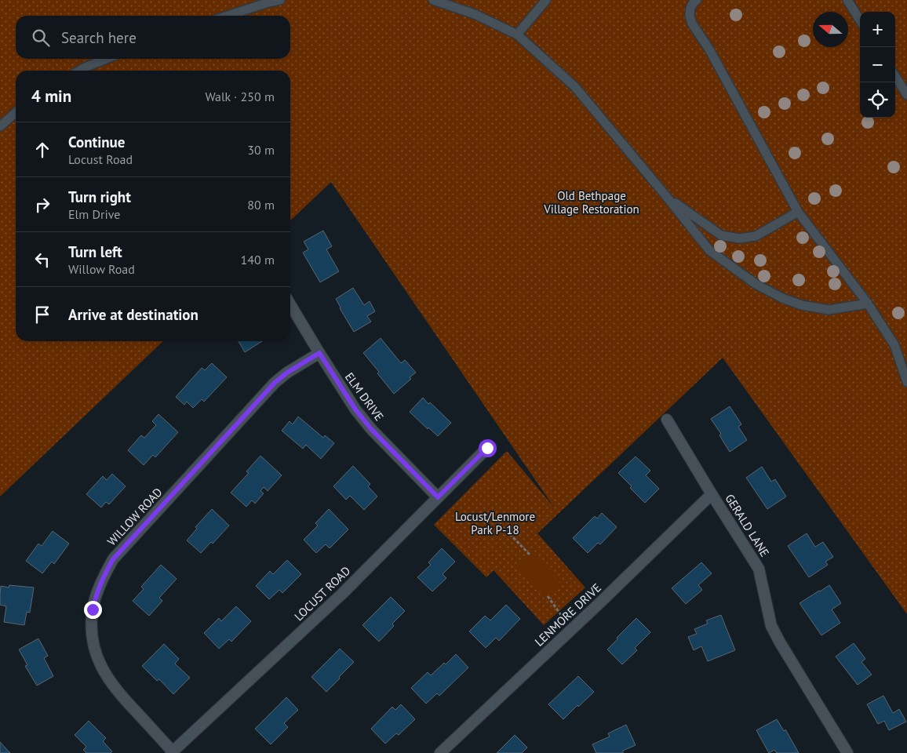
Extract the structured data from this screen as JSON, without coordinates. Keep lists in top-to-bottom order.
{
  "streets": {
    "street": [
      "ELM DRIVE",
      "WILLOW ROAD",
      "GERALD LANE",
      "LOCUST ROAD",
      "LENMORE DRIVE"
    ]
  },
  "crossings": [
    ["ELM DRIVE", "WILLOW ROAD"],
    ["ELM DRIVE", "LOCUST ROAD"],
    ["WILLOW ROAD", "LOCUST ROAD"],
    ["GERALD LANE", "LENMORE DRIVE"]
  ],
  "parks": ["Old Bethpage Village Restoration", "Locust/Lenmore Park P-18"],
  "north": "left",
  "page": {
    "map_buttons": ["+", "−"],
    "search": "Search here",
    "heading": ["4 min", "Walk · 250 m"],
    "list": [
      ["Continue", "Locust Road", "30 m"],
      ["Turn right", "Elm Drive", "80 m"],
      ["Turn left", "Willow Road", "140 m"],
      "Arrive at destination"
    ]
  }
}
